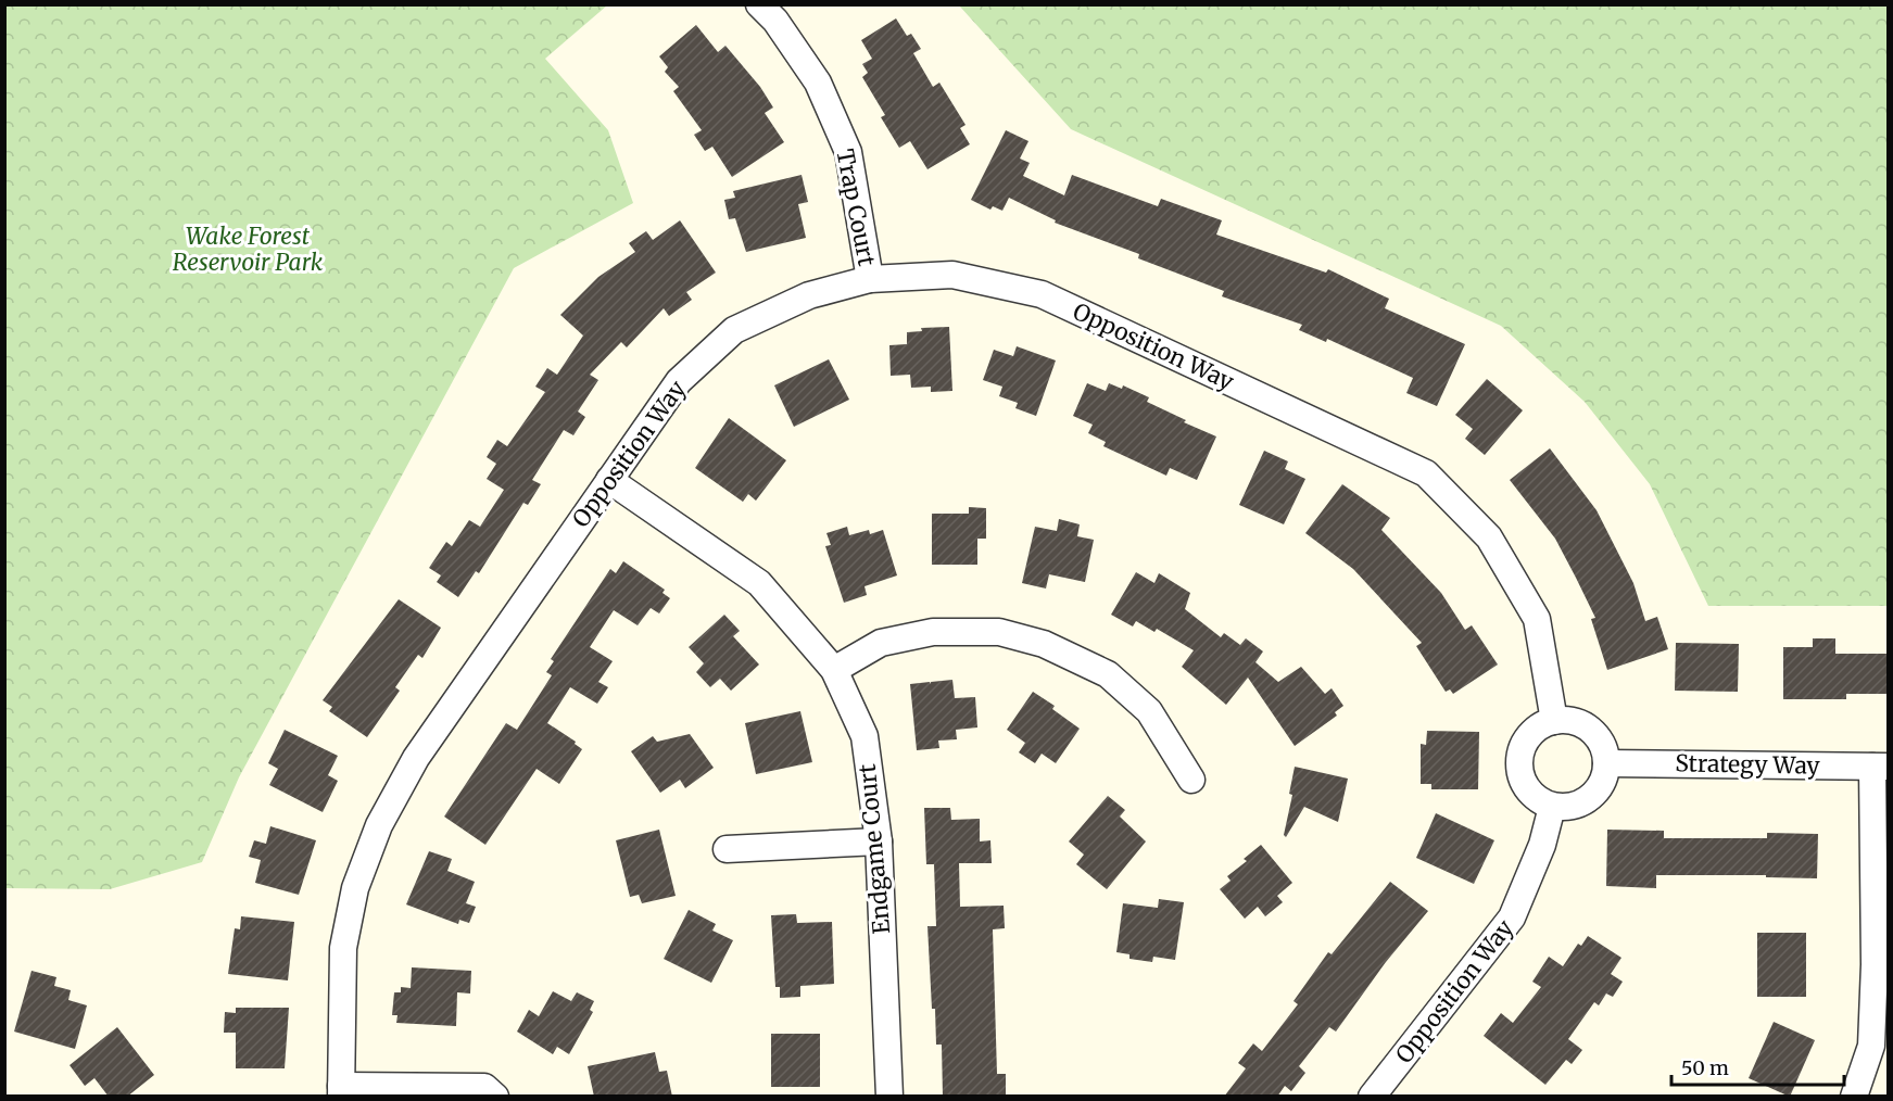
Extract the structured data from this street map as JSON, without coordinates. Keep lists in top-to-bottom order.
{
  "streets": {
    "street": [
      "Trap Court",
      "Opposition Way",
      "Strategy Way",
      "Endgame Court"
    ]
  },
  "crossings": [
    ["Trap Court", "Opposition Way"],
    ["Opposition Way", "Strategy Way"],
    ["Opposition Way", "Endgame Court"]
  ],
  "parks": ["Wake Forest Reservoir Park"],
  "scale_bar": "50 m"
}
